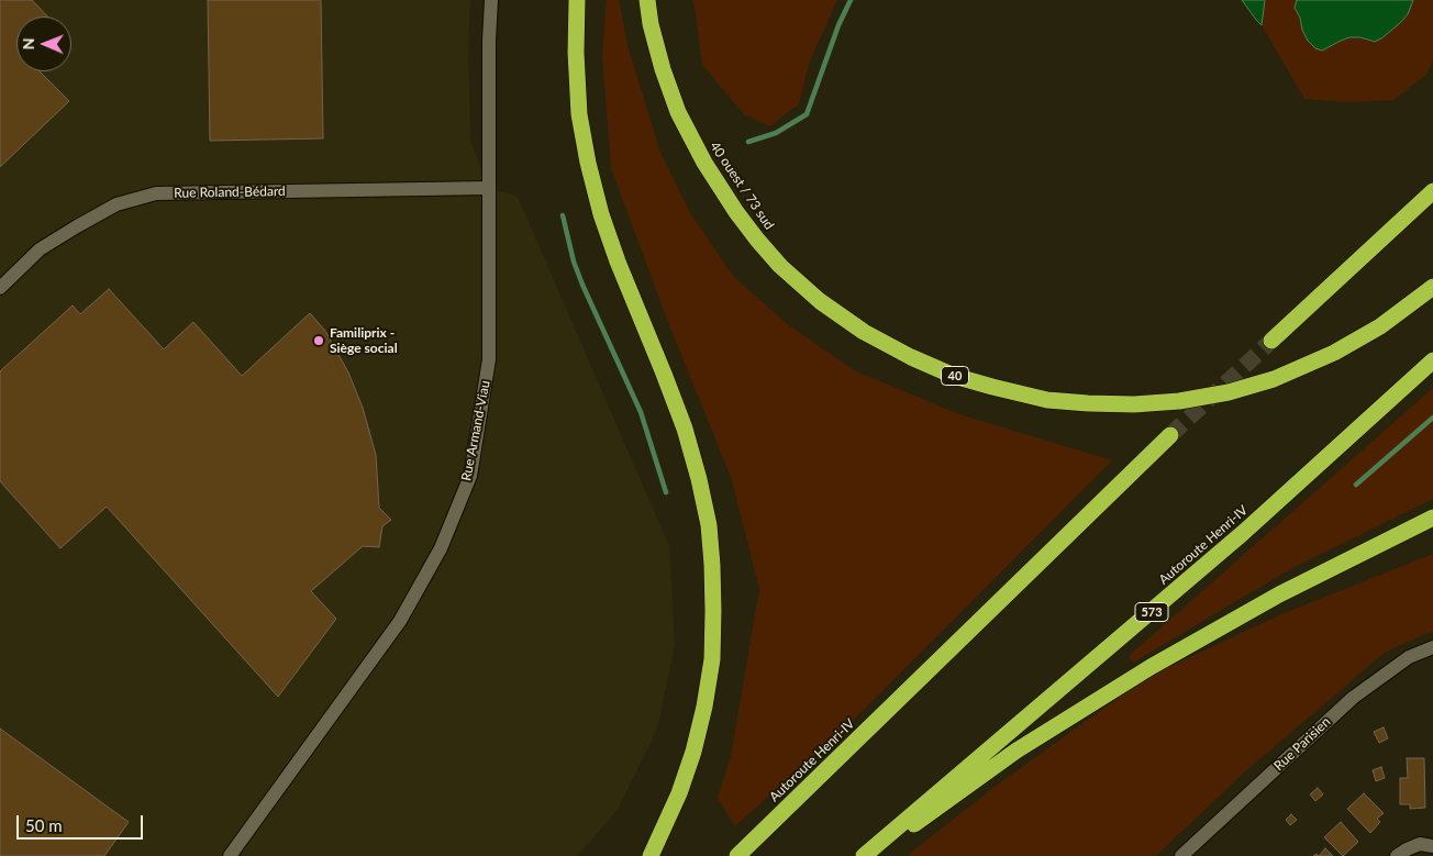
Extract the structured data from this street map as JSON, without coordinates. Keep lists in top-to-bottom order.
{
  "streets": {
    "highway": [
      "40 ouest / 73 sud",
      "40",
      "Autoroute Henri-IV",
      "573"
    ],
    "street": ["Rue Roland-Bédard", "Rue Armand-Viau", "Rue Parisien"]
  },
  "crossings": [
    ["Rue Roland-Bédard", "Rue Armand-Viau"]
  ],
  "places": ["Familiprix - Siège social"],
  "scale_bar": "50 m",
  "north": "left"
}
